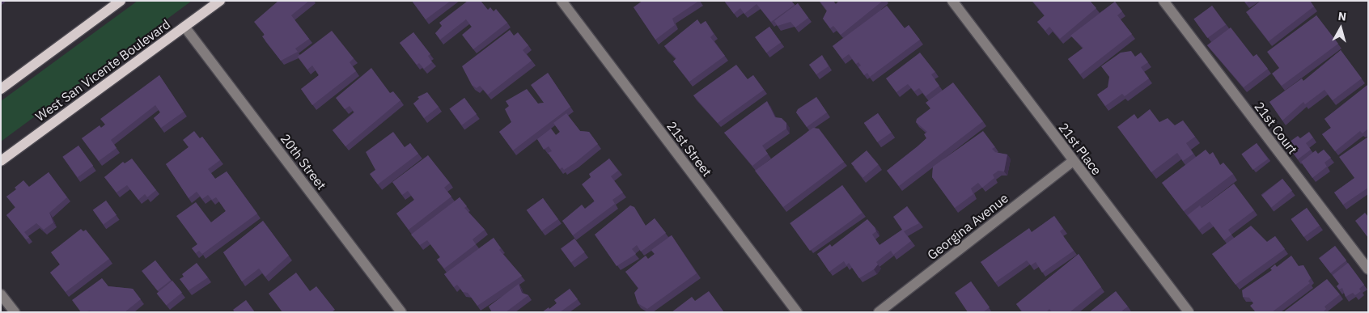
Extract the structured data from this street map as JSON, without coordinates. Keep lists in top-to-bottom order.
{
  "streets": {
    "main road": ["West San Vicente Boulevard"],
    "street": [
      "21st Court",
      "21st Street",
      "21st Place",
      "20th Street",
      "Georgina Avenue"
    ]
  },
  "crossings": [
    ["West San Vicente Boulevard", "20th Street"],
    ["21st Place", "Georgina Avenue"]
  ],
  "north": "top"
}
